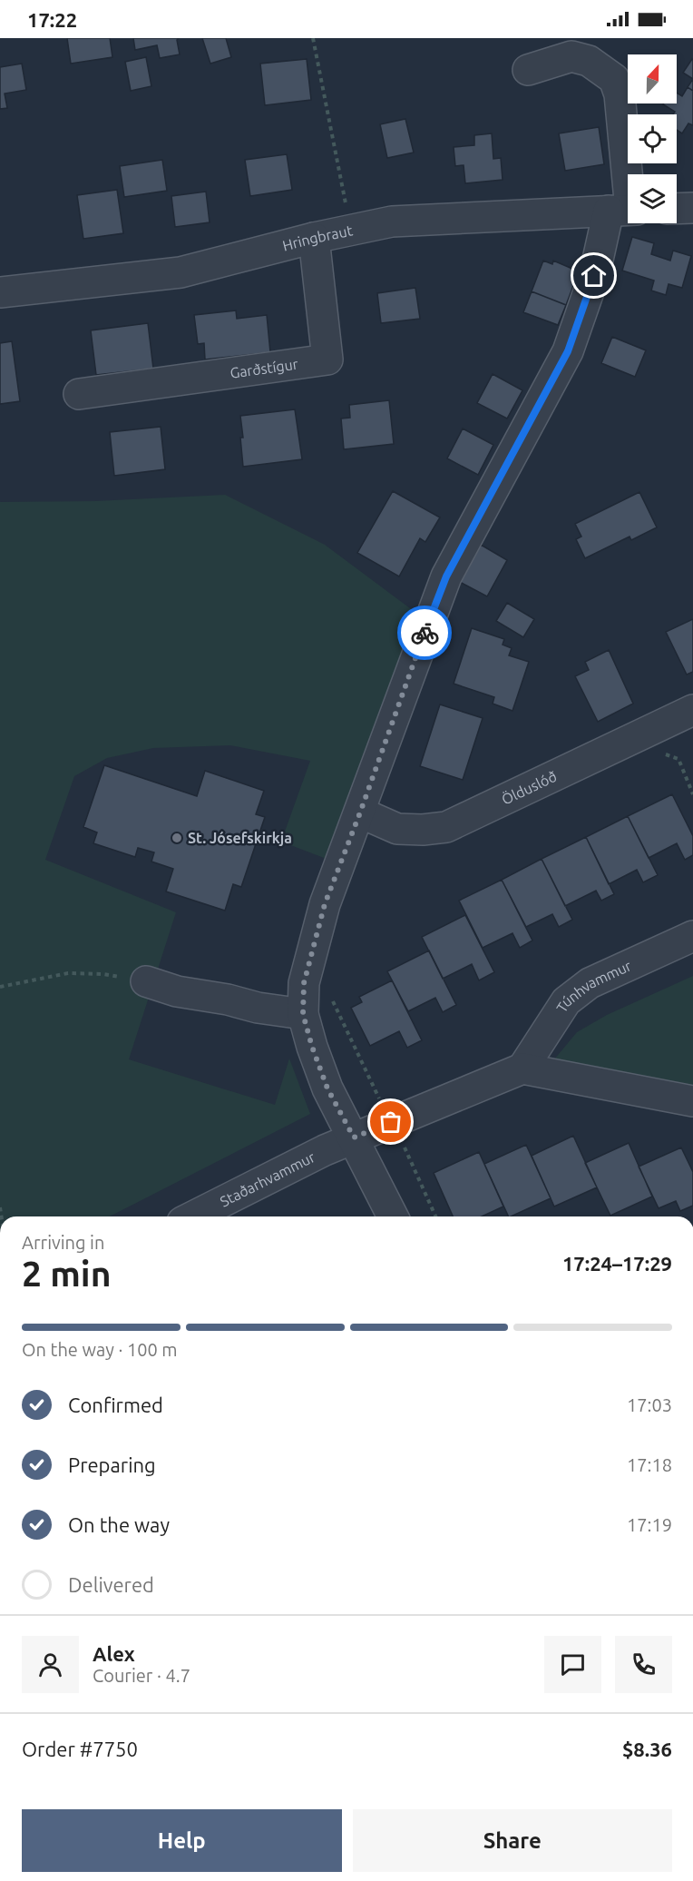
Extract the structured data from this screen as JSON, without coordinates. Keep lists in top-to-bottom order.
{
  "streets": {
    "street": [
      "Hringbraut",
      "Garðstígur",
      "Ölduslóð",
      "Túnhvammur",
      "Staðarhvammur"
    ]
  },
  "crossings": [
    ["Hringbraut", "Garðstígur"]
  ],
  "places": ["St. Jósefskirkja"],
  "north": "top",
  "page": {
    "status": "17:22",
    "heading": ["2 min", "Arriving in", "17:24–17:29"],
    "panel": [
      "Alex",
      "Courier · 4.7",
      "Order #7750",
      "$8.36"
    ],
    "bar": "On the way · 100 m",
    "list": [
      ["Confirmed", "17:03"],
      ["Preparing", "17:18"],
      ["On the way", "17:19"],
      "Delivered"
    ],
    "buttons": ["Help", "Share"]
  }
}
